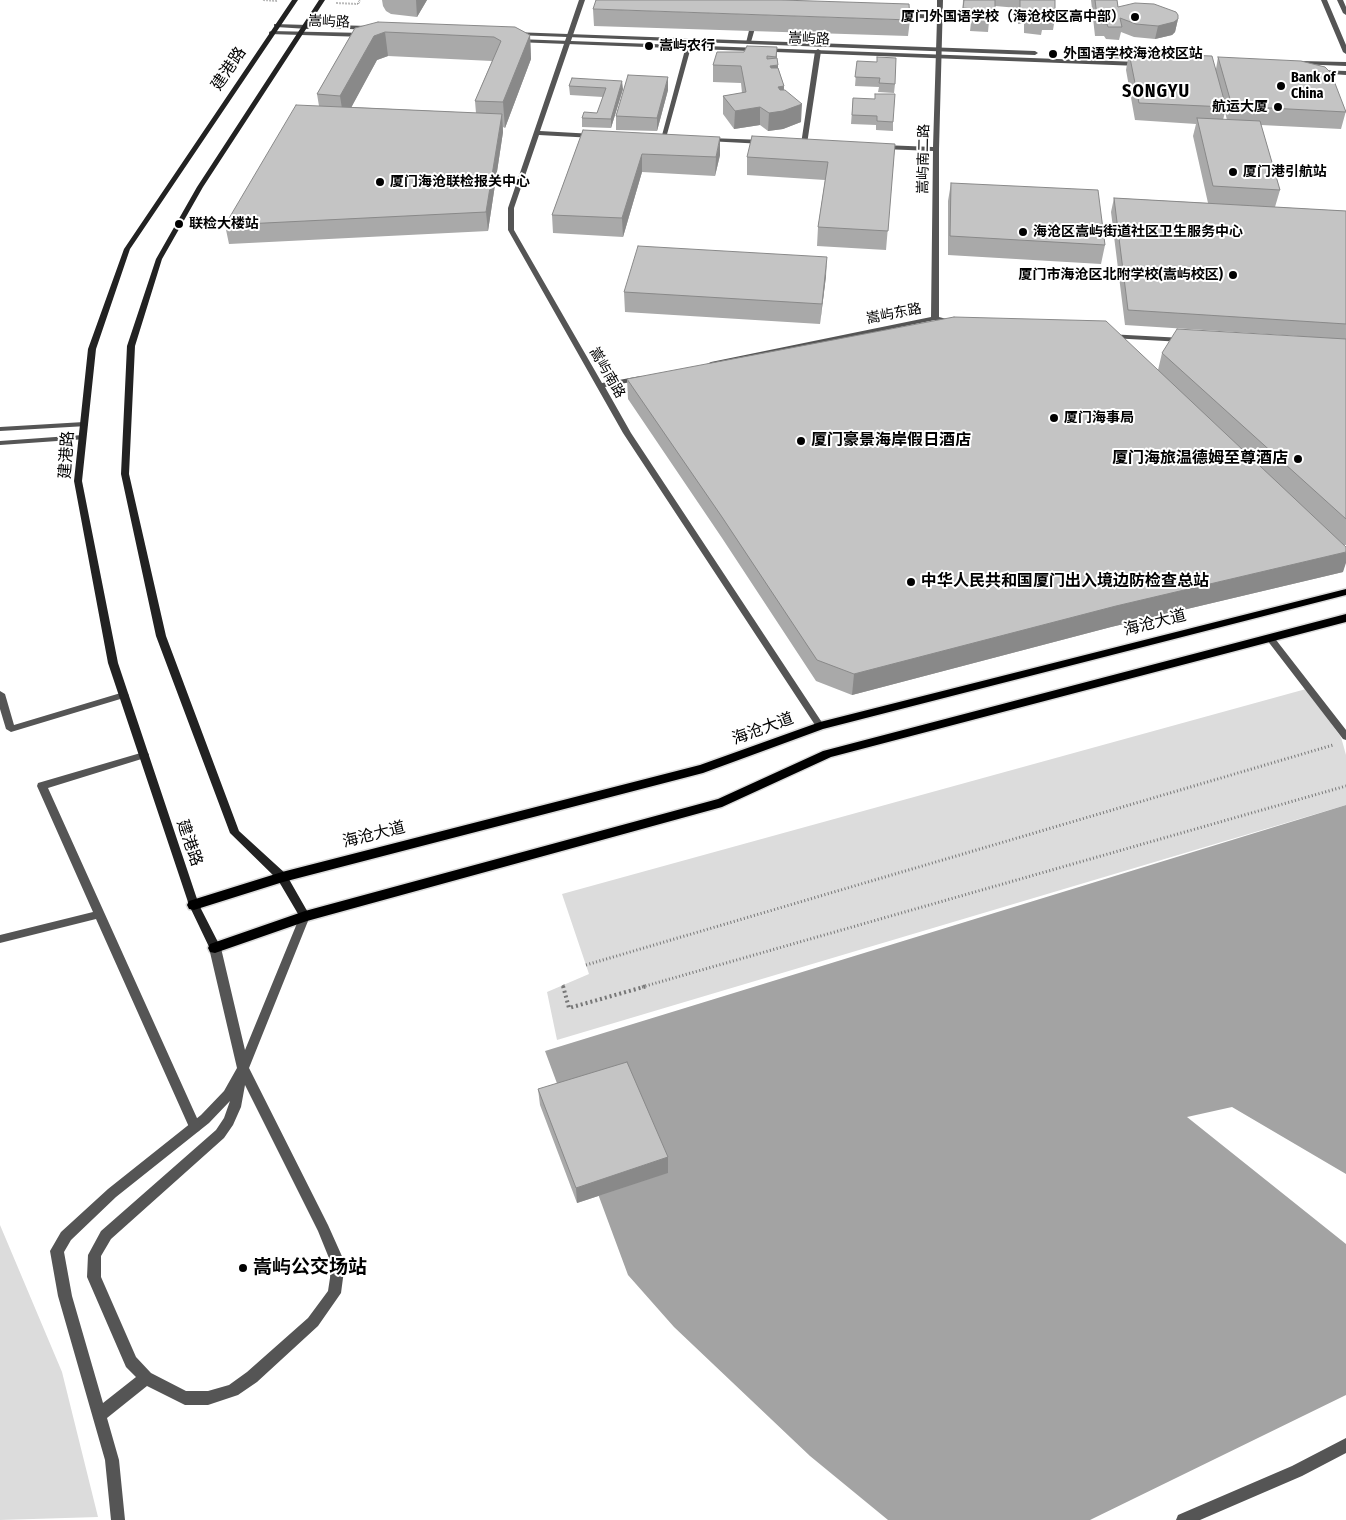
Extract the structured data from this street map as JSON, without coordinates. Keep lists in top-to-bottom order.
{
  "streets": {
    "main road": ["建港路", "海沧大道"],
    "street": [
      "嵩屿路",
      "嵩屿南二路",
      "嵩屿东路",
      "嵩屿南路"
    ]
  },
  "crossings": [
    ["嵩屿路", "建港路"],
    ["嵩屿路", "嵩屿南二路"],
    ["嵩屿路", "嵩屿南路"],
    ["建港路", "海沧大道"],
    ["嵩屿南二路", "嵩屿东路"],
    ["嵩屿南路", "海沧大道"]
  ],
  "districts": ["SONGYU"],
  "places": [
    "厦门外国语学校（海沧校区高中部）",
    "嵩屿农行",
    "外国语学校海沧校区站",
    "Bank of China",
    "航运大厦",
    "厦门港引航站",
    "厦门海沧联检报关中心",
    "联检大楼站",
    "海沧区嵩屿街道社区卫生服务中心",
    "厦门市海沧区北附学校(嵩屿校区)",
    "厦门海事局",
    "厦门豪景海岸假日酒店",
    "厦门海旅温德姆至尊酒店",
    "中华人民共和国厦门出入境边防检查总站",
    "嵩屿公交场站"
  ]
}
